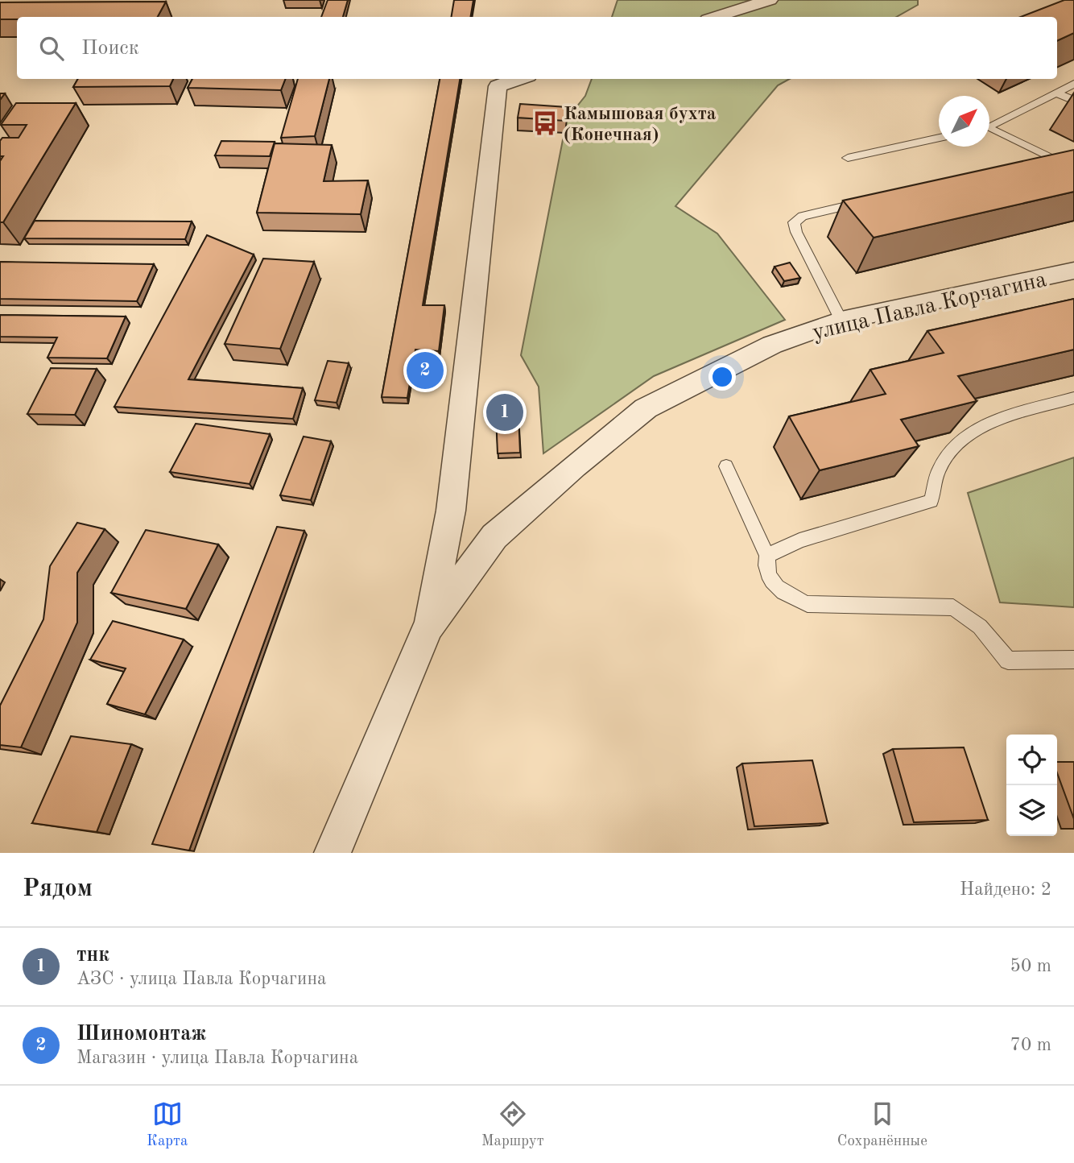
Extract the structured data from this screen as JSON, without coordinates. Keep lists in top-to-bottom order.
{
  "streets": {
    "street": ["улица Павла Корчагина"]
  },
  "places": {
    "bus stop": ["Камышовая бухта (Конечная)"]
  },
  "north": "top right",
  "page": {
    "search": "Поиск",
    "pins": ["2", "1"],
    "heading": ["Рядом", "Найдено: 2"],
    "list": [
      {
        "mark": "1",
        "name": "тнк",
        "note": "АЗС · улица Павла Корчагина",
        "value": "50 m"
      },
      {
        "mark": "2",
        "name": "Шиномонтаж",
        "note": "Магазин · улица Павла Корчагина",
        "value": "70 m"
      }
    ],
    "nav": ["Карта", "Маршрут", "Сохранённые"]
  }
}
